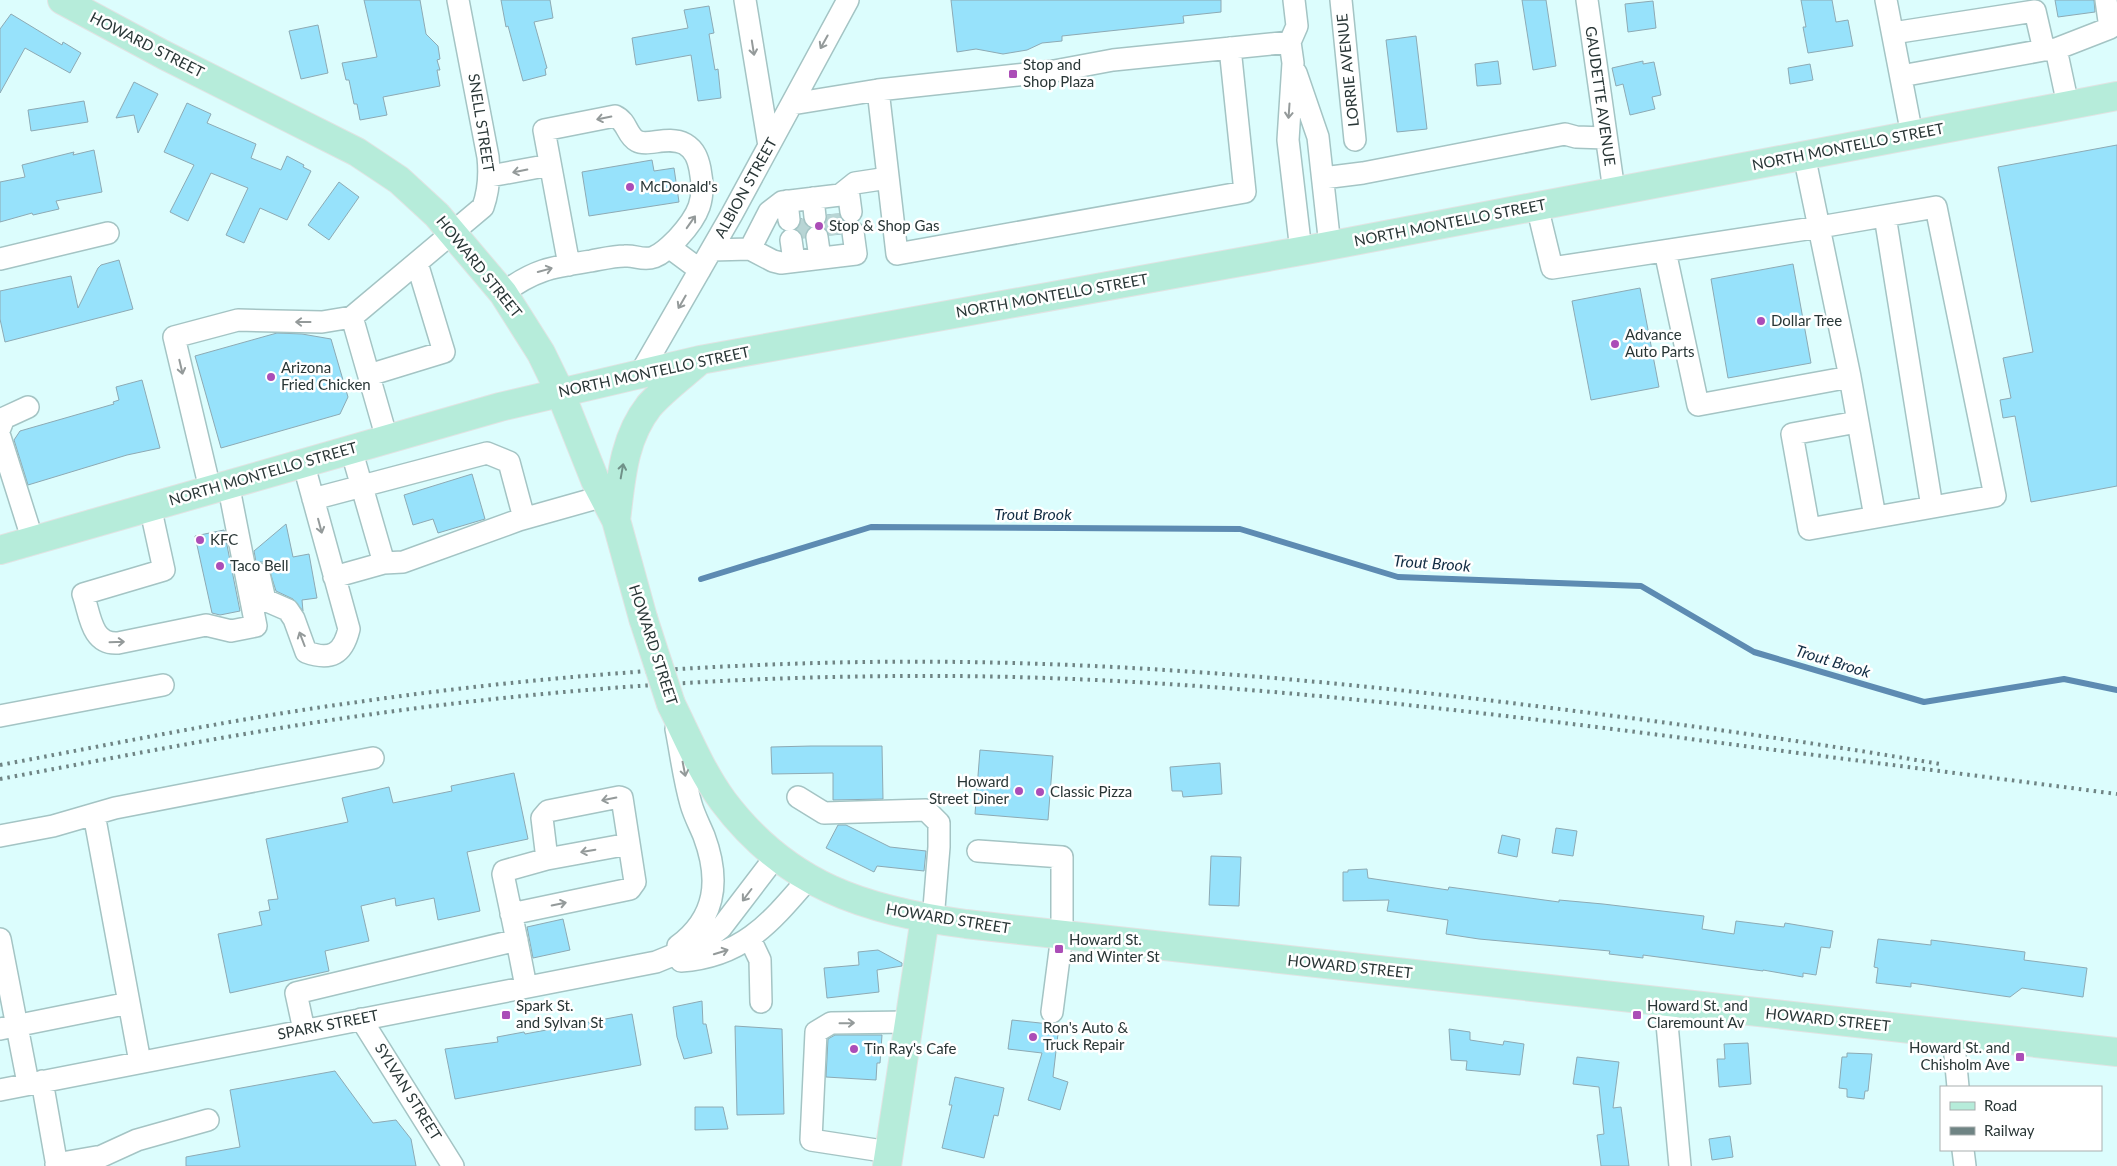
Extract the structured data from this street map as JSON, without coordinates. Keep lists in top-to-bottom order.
{
  "streets": {
    "main road": ["HOWARD STREET", "NORTH MONTELLO STREET"],
    "street": [
      "LORRIE AVENUE",
      "GAUDETTE AVENUE",
      "SNELL STREET",
      "ALBION STREET",
      "SPARK STREET",
      "SYLVAN STREET"
    ]
  },
  "crossings": [
    ["HOWARD STREET", "SNELL STREET"],
    ["HOWARD STREET", "NORTH MONTELLO STREET"],
    ["HOWARD STREET", "SPARK STREET"],
    ["GAUDETTE AVENUE", "NORTH MONTELLO STREET"],
    ["NORTH MONTELLO STREET", "ALBION STREET"],
    ["SPARK STREET", "SYLVAN STREET"]
  ],
  "one_way": ["ALBION STREET"],
  "water": ["Trout Brook"],
  "places": {
    "transit": [
      "Stop and Shop Plaza",
      "Howard St. and Winter St",
      "Spark St. and Sylvan St",
      "Howard St. and Claremount Av",
      "Howard St. and Chisholm Ave"
    ],
    "other": [
      "McDonald's",
      "Stop & Shop Gas",
      "Dollar Tree",
      "Advance Auto Parts",
      "Arizona Fried Chicken",
      "KFC",
      "Taco Bell",
      "Howard Street Diner",
      "Classic Pizza",
      "Ron's Auto & Truck Repair",
      "Tin Ray's Cafe"
    ]
  },
  "legend": ["Road", "Railway"]
}
